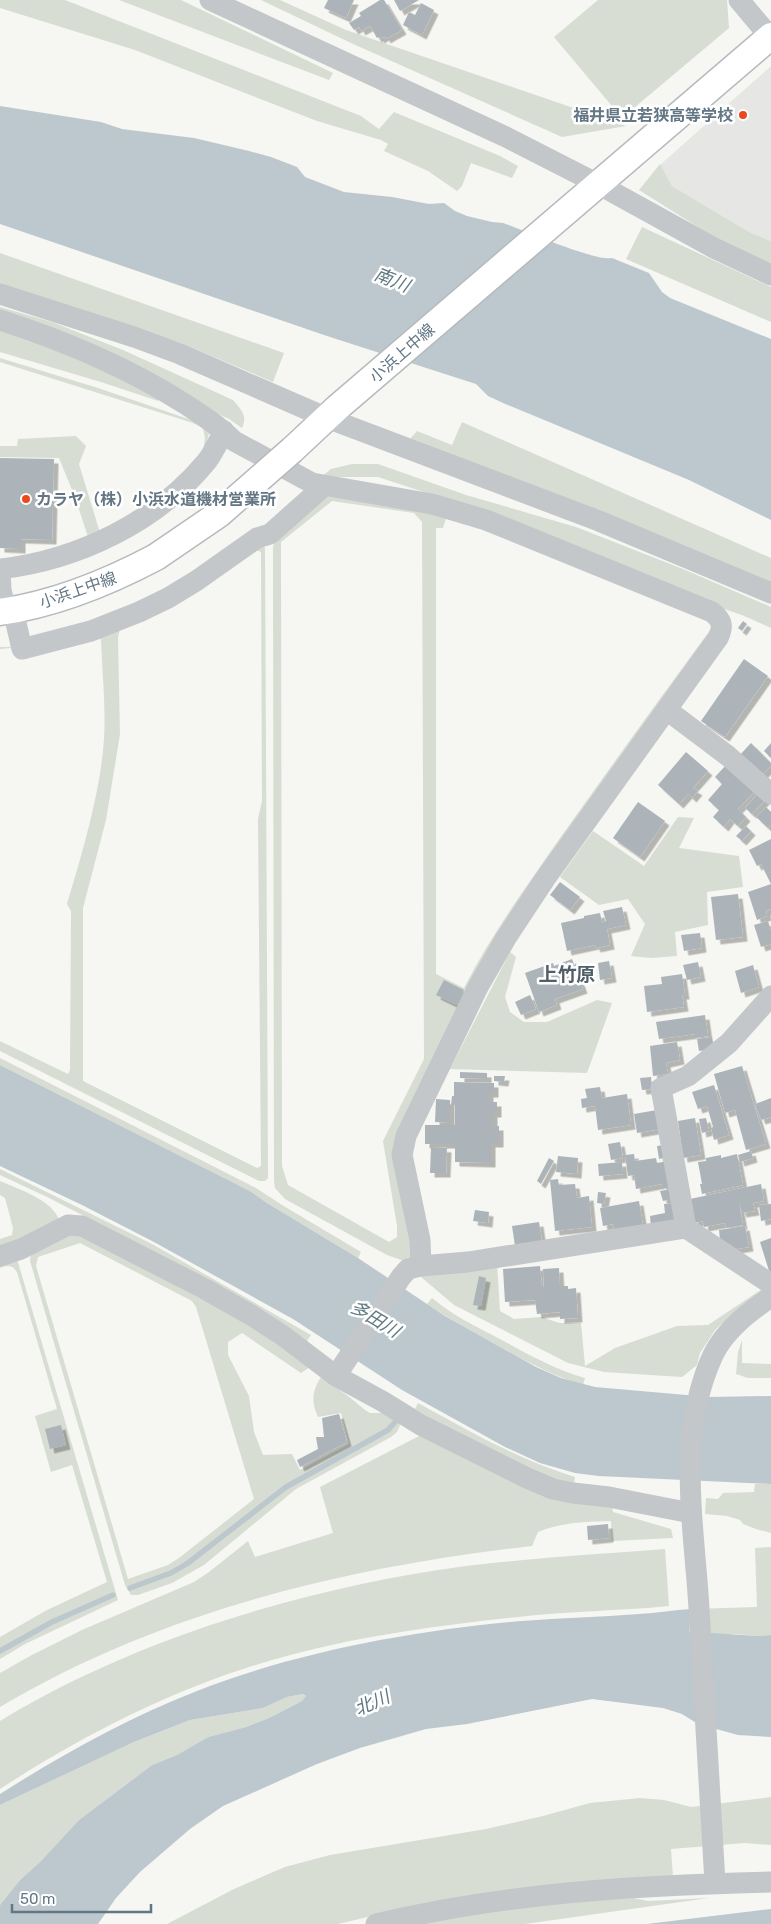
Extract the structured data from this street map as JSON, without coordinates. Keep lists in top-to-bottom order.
{
  "streets": {
    "main road": ["小浜上中線"]
  },
  "districts": ["上竹原"],
  "water": ["南川", "多田川", "北川"],
  "places": ["福井県立若狭高等学校", "カラヤ（株）小浜水道機材営業所"],
  "scale_bar": "50 m"
}
